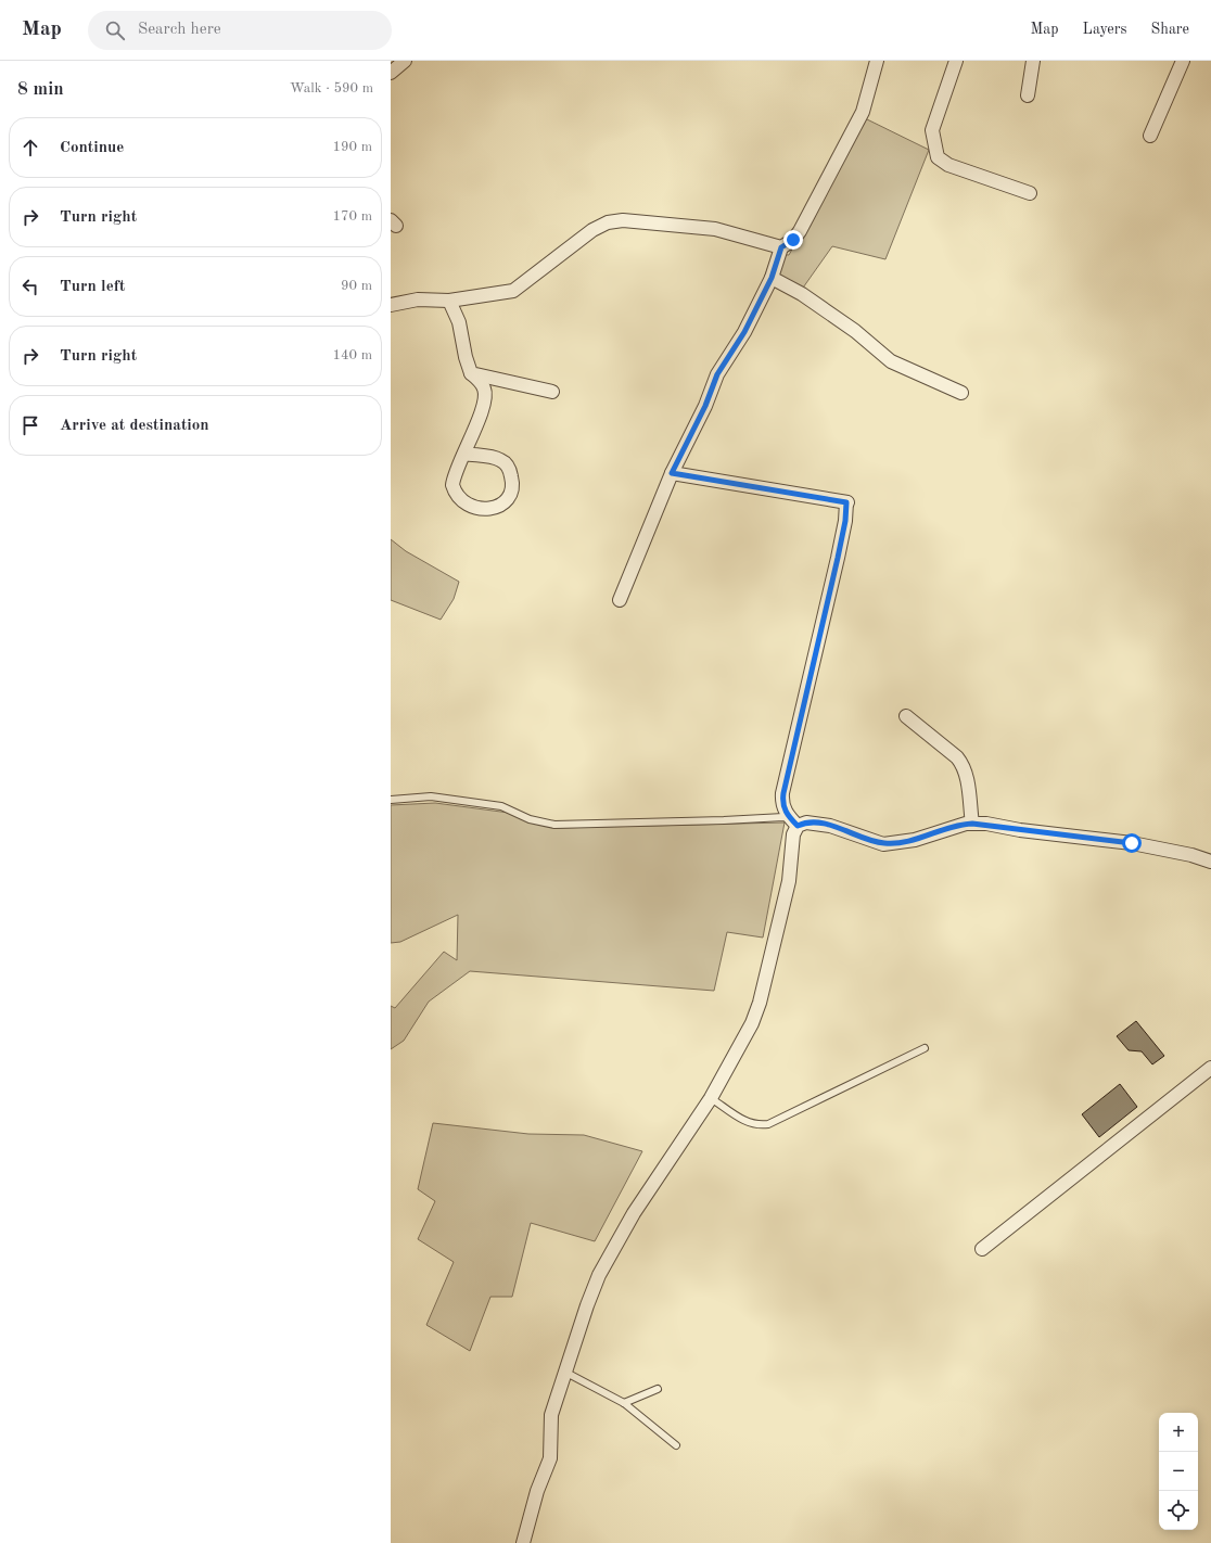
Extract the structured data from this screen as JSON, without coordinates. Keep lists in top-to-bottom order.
{
  "page": {
    "header": "Map",
    "search": "Search here",
    "nav": ["Map", "Layers", "Share"],
    "heading": ["8 min", "Walk · 590 m"],
    "list": [
      ["Continue", "190 m"],
      ["Turn right", "170 m"],
      ["Turn left", "90 m"],
      ["Turn right", "140 m"],
      "Arrive at destination"
    ],
    "map_buttons": ["+", "−"]
  }
}
